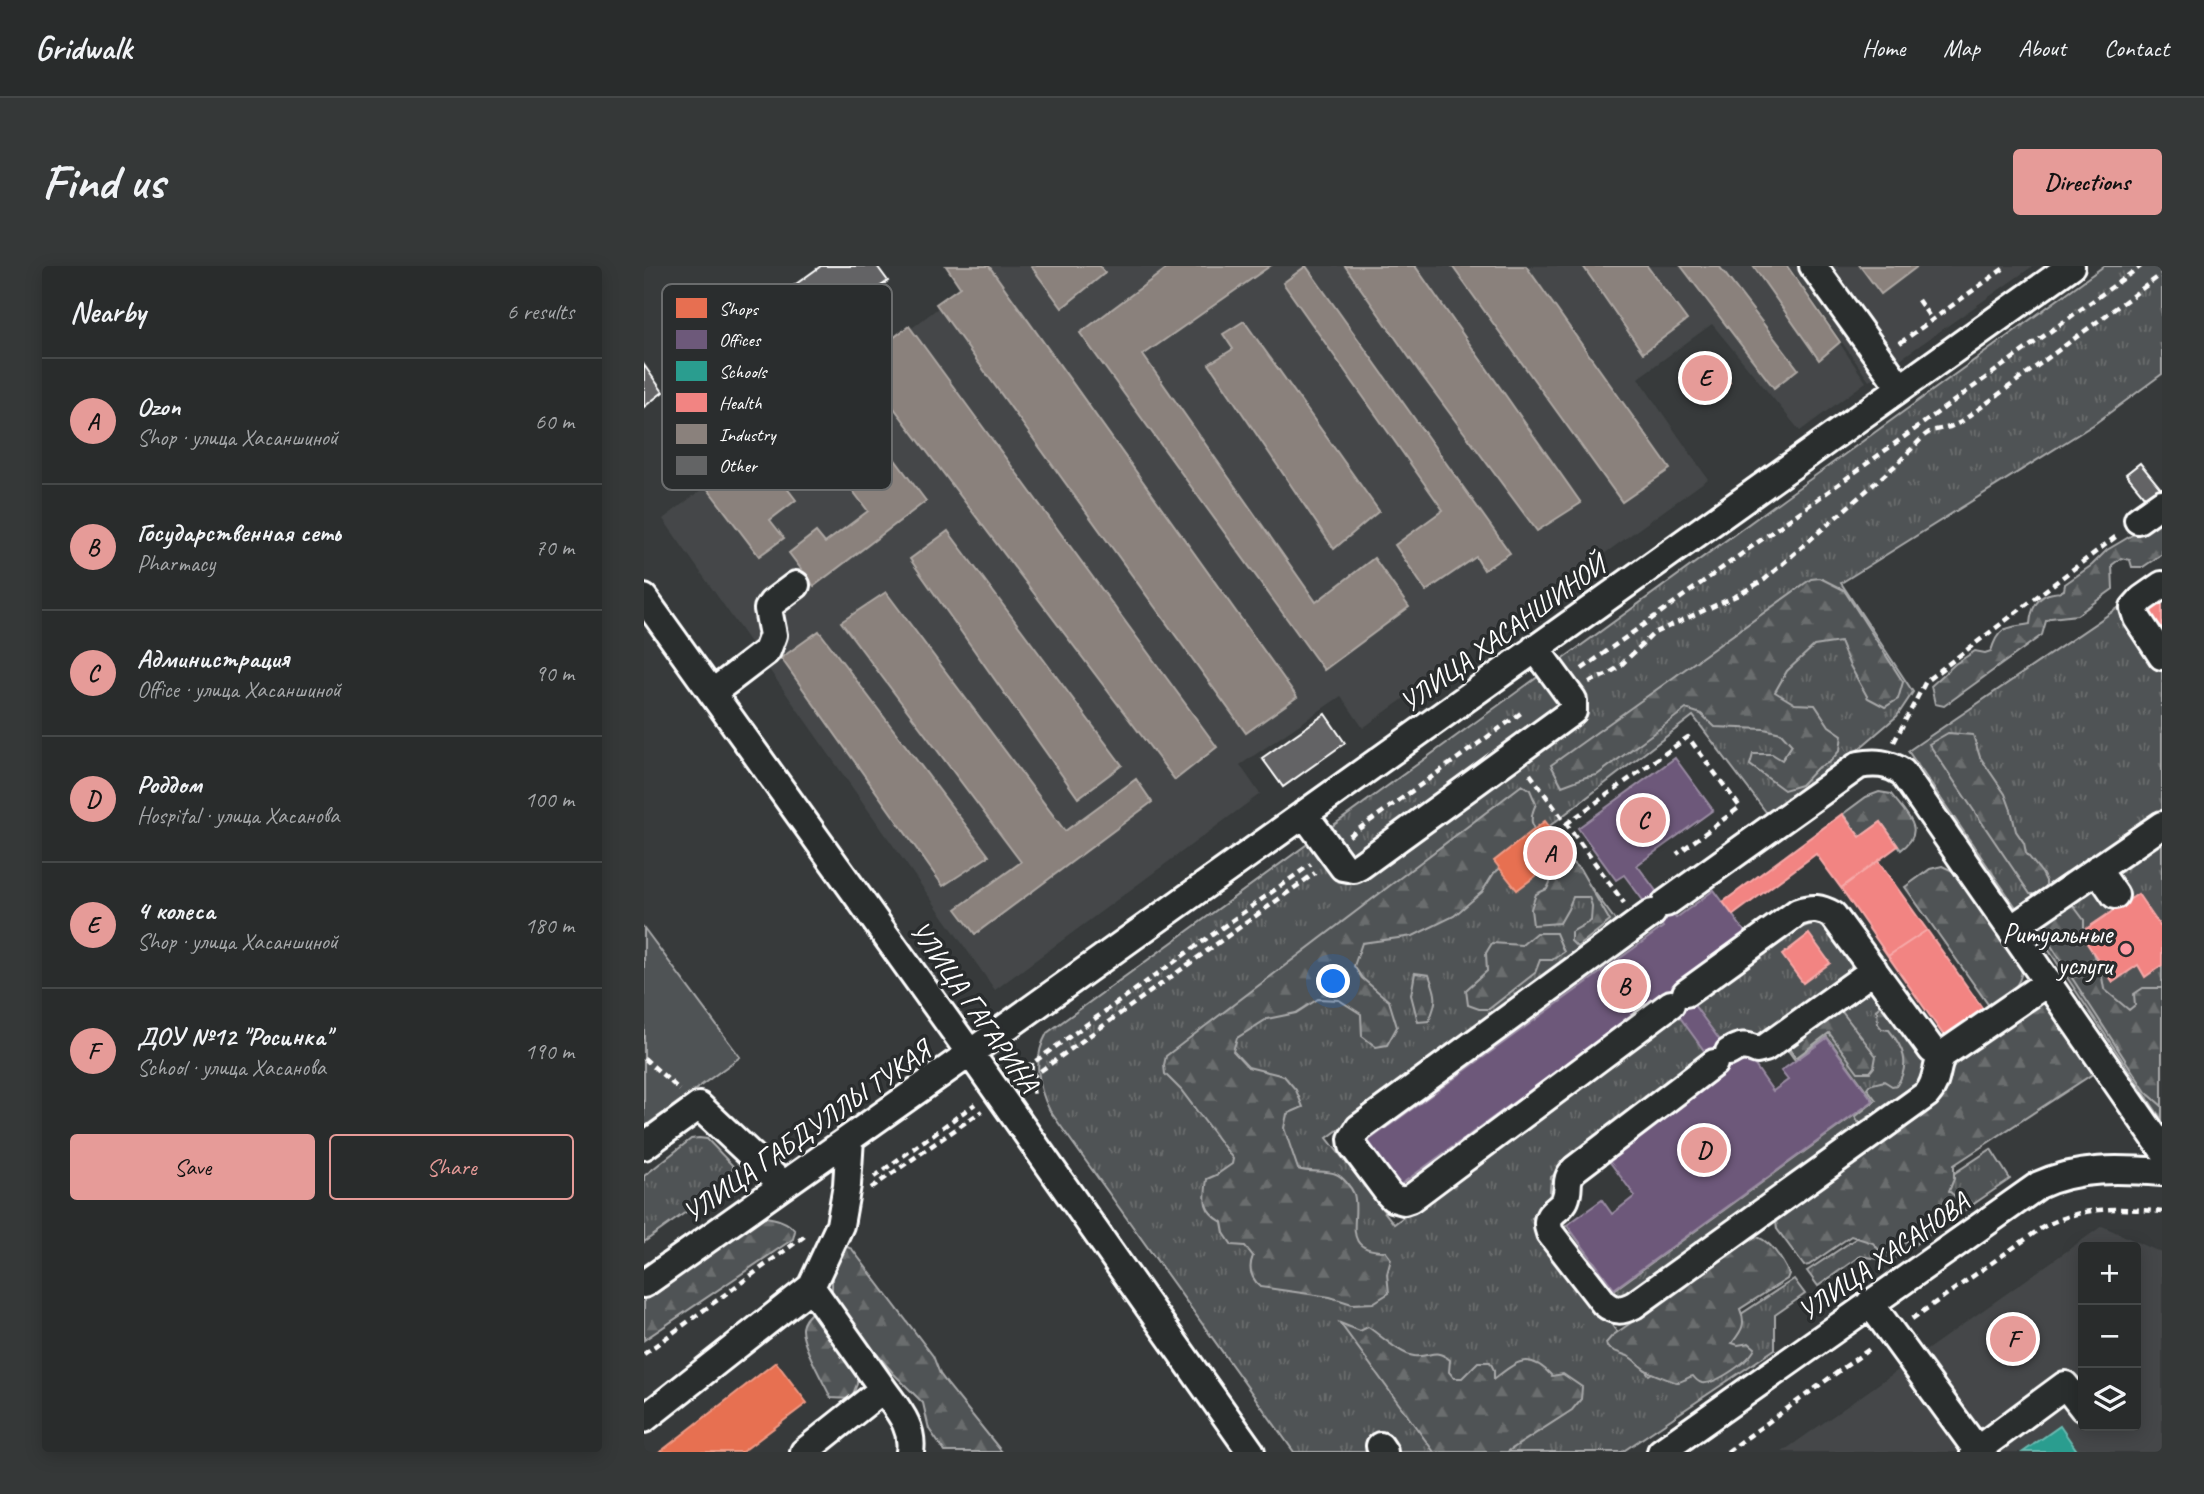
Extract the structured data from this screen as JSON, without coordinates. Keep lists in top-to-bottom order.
{
  "streets": {
    "street": [
      "УЛИЦА ХАСАНШИНОЙ",
      "УЛИЦА ГАГАРИНА",
      "УЛИЦА ГАБДУЛЛЫ ТУКАЯ",
      "УЛИЦА ХАСАНОВА"
    ]
  },
  "crossings": [
    ["УЛИЦА ХАСАНШИНОЙ", "УЛИЦА ГАГАРИНА"],
    ["УЛИЦА ХАСАНШИНОЙ", "УЛИЦА ГАБДУЛЛЫ ТУКАЯ"],
    ["УЛИЦА ГАГАРИНА", "УЛИЦА ГАБДУЛЛЫ ТУКАЯ"]
  ],
  "places": ["Ритуальные услуги"],
  "legend": [
    "Shops",
    "Offices",
    "Schools",
    "Health",
    "Industry",
    "Other"
  ],
  "page": {
    "header": "Gridwalk",
    "nav": [
      "Home",
      "Map",
      "About",
      "Contact"
    ],
    "buttons": [
      "Directions",
      ["Save", "Share"]
    ],
    "title": "Find us",
    "heading": ["Nearby", "6 results"],
    "pins": [
      "E",
      "C",
      "A",
      "B",
      "D",
      "F"
    ],
    "list": [
      {
        "mark": "A",
        "name": "Ozon",
        "note": "Shop · улица Хасаншиной",
        "value": "60 m"
      },
      {
        "mark": "B",
        "name": "Государственная сеть",
        "note": "Pharmacy",
        "value": "70 m"
      },
      {
        "mark": "C",
        "name": "Администрация",
        "note": "Office · улица Хасаншиной",
        "value": "90 m"
      },
      {
        "mark": "D",
        "name": "Роддом",
        "note": "Hospital · улица Хасанова",
        "value": "100 m"
      },
      {
        "mark": "E",
        "name": "4 колеса",
        "note": "Shop · улица Хасаншиной",
        "value": "180 m"
      },
      {
        "mark": "F",
        "name": "ДОУ №12 \"Росинка\"",
        "note": "School · улица Хасанова",
        "value": "190 m"
      }
    ],
    "map_buttons": ["+", "−"]
  }
}
